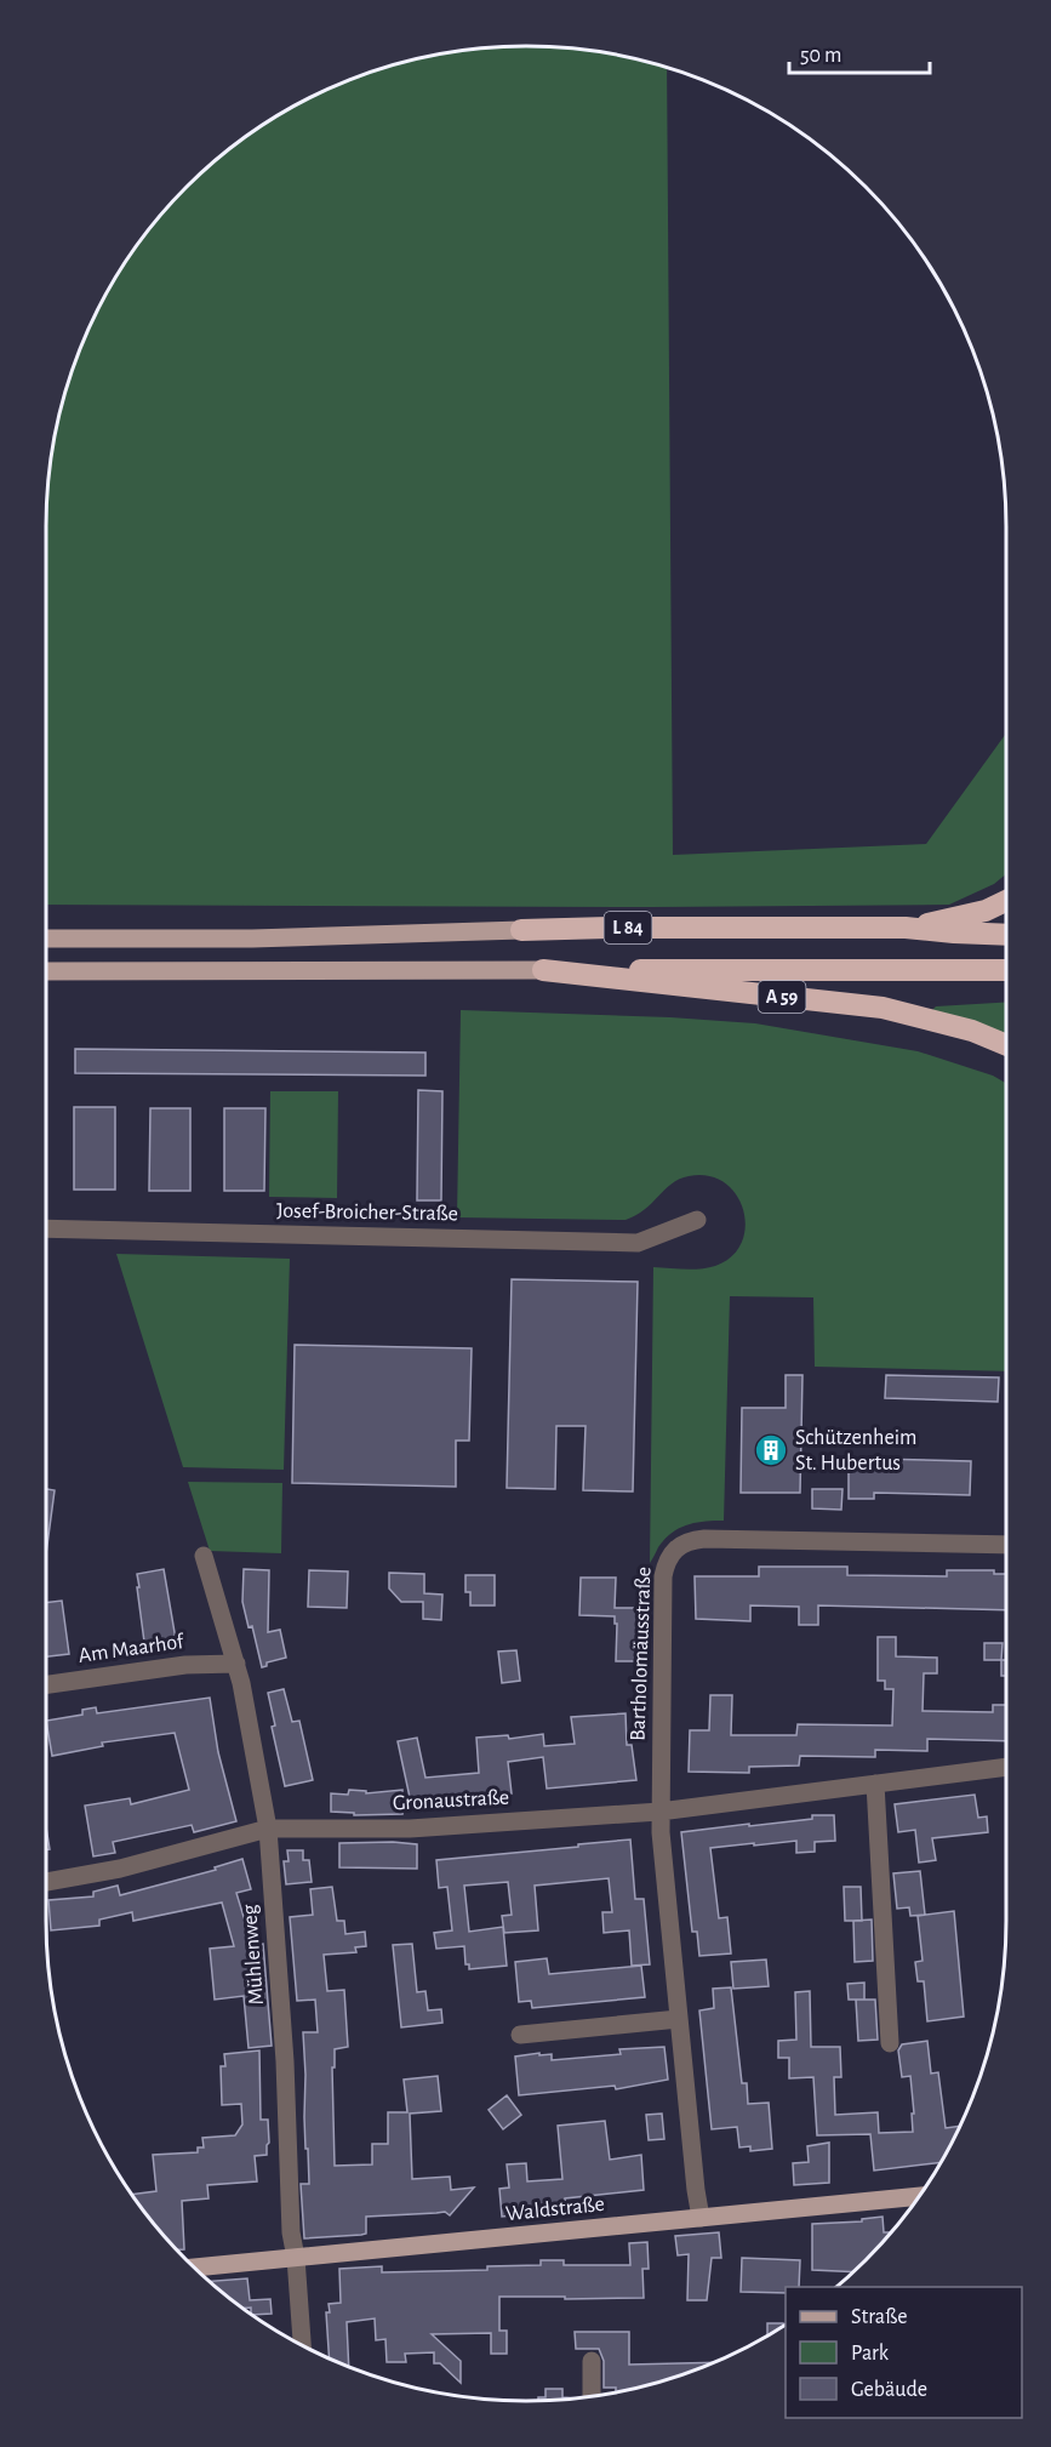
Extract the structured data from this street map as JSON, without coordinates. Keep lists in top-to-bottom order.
{
  "streets": {
    "highway": ["L 84", "A 59"],
    "main road": ["Waldstraße"],
    "street": [
      "Josef-Broicher-Straße",
      "Am Maarhof",
      "Bartholomäusstraße",
      "Gronaustraße",
      "Mühlenweg"
    ]
  },
  "crossings": [
    ["L 84", "A 59"],
    ["Am Maarhof", "Mühlenweg"],
    ["Bartholomäusstraße", "Gronaustraße"],
    ["Bartholomäusstraße", "Waldstraße"],
    ["Gronaustraße", "Mühlenweg"],
    ["Mühlenweg", "Waldstraße"]
  ],
  "places": {
    "building": ["Schützenheim St. Hubertus"]
  },
  "legend": ["Straße", "Park", "Gebäude"],
  "scale_bar": "50 m"
}
